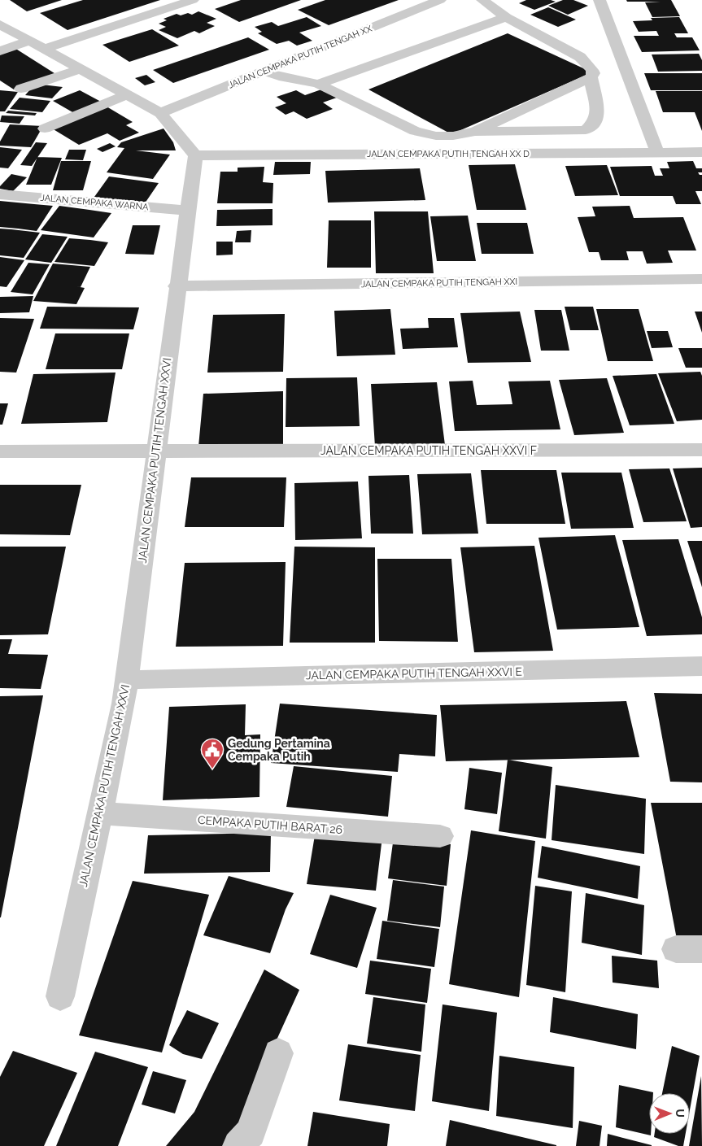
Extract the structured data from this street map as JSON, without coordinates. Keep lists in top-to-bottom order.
{
  "streets": {
    "street": [
      "JALAN CEMPAKA PUTIH TENGAH XX",
      "JALAN CEMPAKA PUTIH TENGAH XX D",
      "JALAN CEMPAKA WARNA",
      "JALAN CEMPAKA PUTIH TENGAH XXI",
      "JALAN CEMPAKA PUTIH TENGAH XXVI F",
      "JALAN CEMPAKA PUTIH TENGAH XXVI",
      "JALAN CEMPAKA PUTIH TENGAH XXVI E",
      "CEMPAKA PUTIH BARAT 26"
    ]
  },
  "crossings": [
    ["JALAN CEMPAKA PUTIH TENGAH XX D", "JALAN CEMPAKA PUTIH TENGAH XXVI"],
    ["JALAN CEMPAKA WARNA", "JALAN CEMPAKA PUTIH TENGAH XXVI"],
    ["JALAN CEMPAKA PUTIH TENGAH XXI", "JALAN CEMPAKA PUTIH TENGAH XXVI"],
    ["JALAN CEMPAKA PUTIH TENGAH XXVI F", "JALAN CEMPAKA PUTIH TENGAH XXVI"],
    ["JALAN CEMPAKA PUTIH TENGAH XXVI", "JALAN CEMPAKA PUTIH TENGAH XXVI E"],
    ["JALAN CEMPAKA PUTIH TENGAH XXVI", "CEMPAKA PUTIH BARAT 26"]
  ],
  "places": {
    "public building": ["Gedung Pertamina Cempaka Putih"]
  },
  "north": "right"
}
